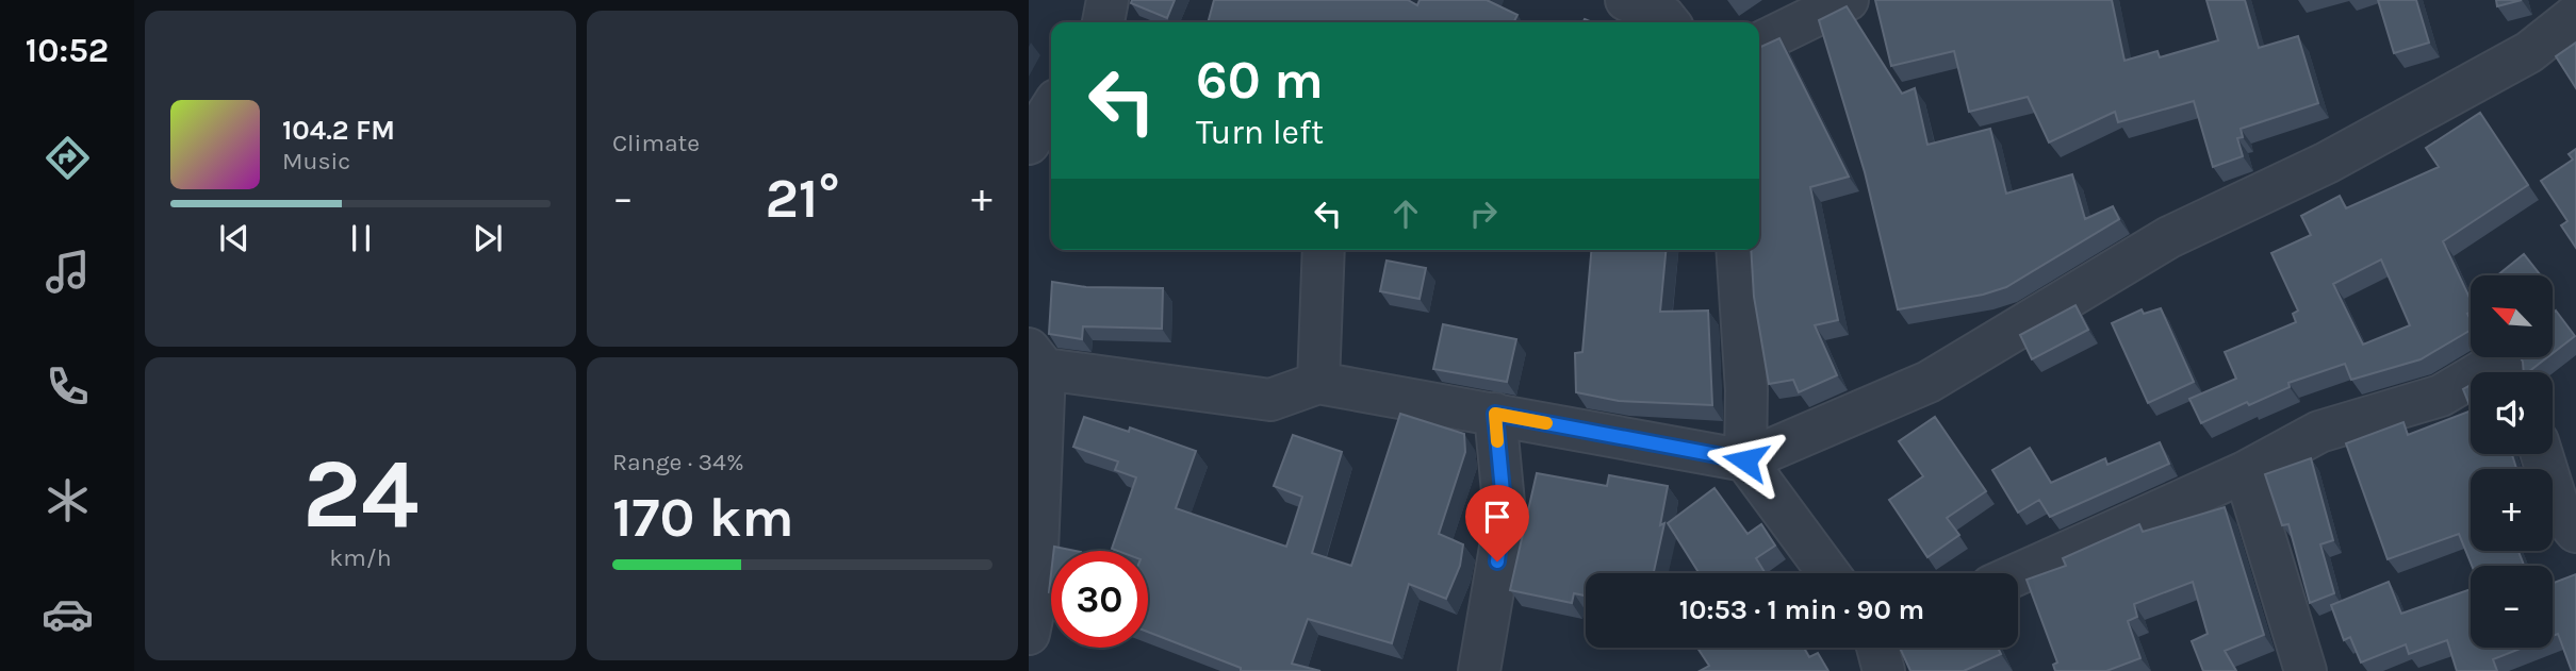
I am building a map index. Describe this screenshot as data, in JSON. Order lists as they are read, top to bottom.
{
  "north": "top left",
  "page": {
    "tabs": "10:52",
    "tile": [
      "Climate",
      ["24", "km/h"],
      ["Range · 34%", "170 km"]
    ],
    "turn": ["60 m", "Turn left"],
    "song": ["104.2 FM", "Music"],
    "heat": ["−", "21°", "+"],
    "map_buttons": ["+", "−"],
    "limit": "30",
    "trip": "10:53 · 1 min · 90 m"
  }
}
